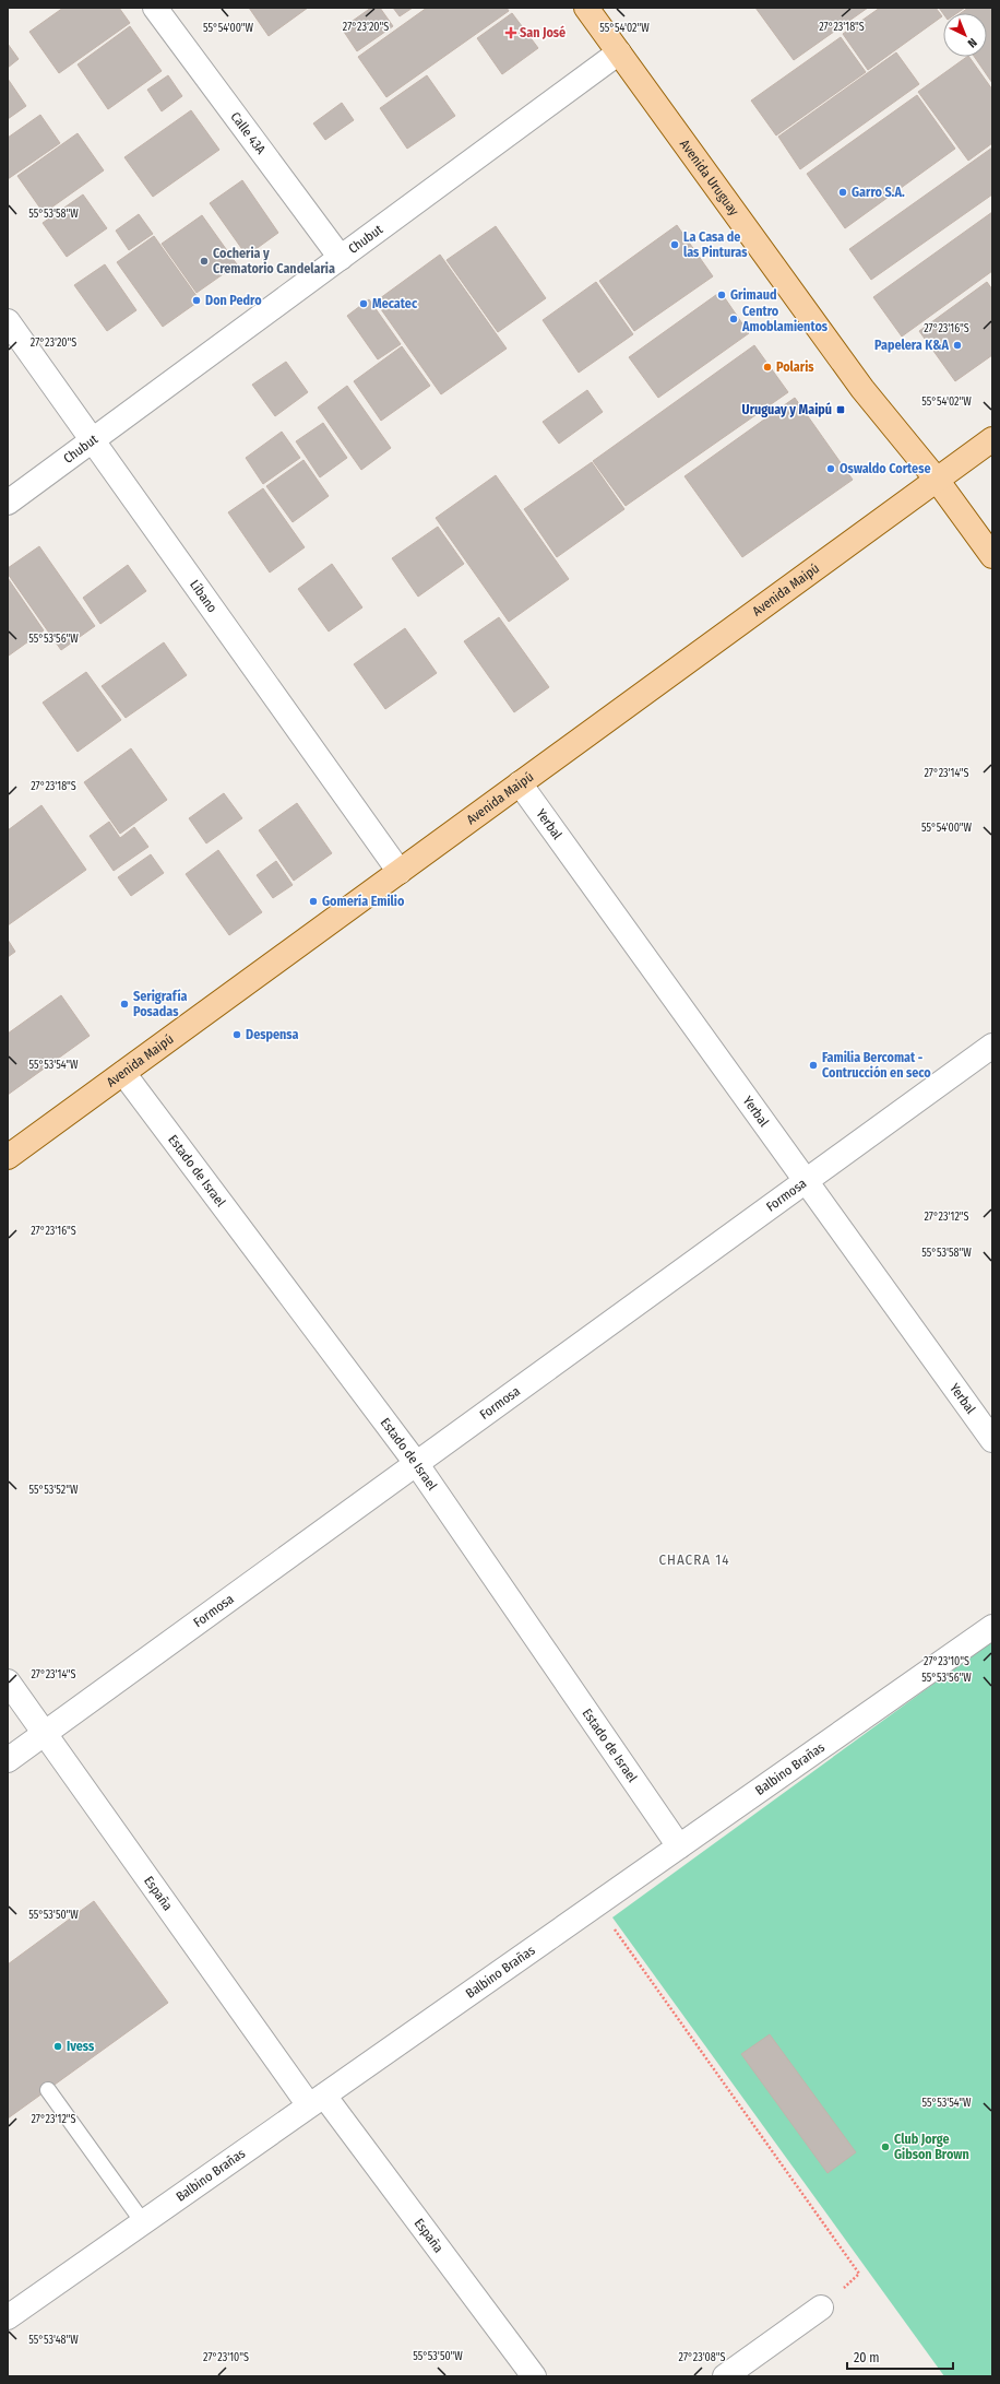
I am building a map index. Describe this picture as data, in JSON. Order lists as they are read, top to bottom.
{
  "streets": {
    "main road": ["Avenida Uruguay", "Avenida Maipú"],
    "street": [
      "Calle 43A",
      "Chubut",
      "Líbano",
      "Yerbal",
      "Estado de Israel",
      "Formosa",
      "Balbino Brañas",
      "España"
    ]
  },
  "crossings": [
    ["Calle 43A", "Chubut"],
    ["Avenida Uruguay", "Chubut"],
    ["Avenida Uruguay", "Avenida Maipú"],
    ["Chubut", "Líbano"],
    ["Avenida Maipú", "Líbano"],
    ["Avenida Maipú", "Yerbal"],
    ["Avenida Maipú", "Estado de Israel"],
    ["Yerbal", "Formosa"],
    ["Estado de Israel", "Formosa"],
    ["Estado de Israel", "Balbino Brañas"],
    ["Formosa", "España"],
    ["Balbino Brañas", "España"]
  ],
  "districts": ["CHACRA 14"],
  "places": {
    "health": ["San José"],
    "other": [
      "Garro S.A.",
      "La Casa de las Pinturas",
      "Cocheria y Crematorio Candelaria",
      "Grimaud",
      "Don Pedro",
      "Mecatec",
      "Centro Amoblamientos",
      "Papelera K&A",
      "Polaris",
      "Oswaldo Cortese",
      "Gomería Emilio",
      "Serigrafía Posadas",
      "Despensa",
      "Familia Bercomat - Contrucción en seco",
      "Ivess",
      "Club Jorge Gibson Brown"
    ],
    "transit": ["Uruguay y Maipú"]
  },
  "scale_bar": "20 m",
  "north": "bottom right",
  "coordinates": [
    "27°23'20\"S",
    "27°23'18\"S",
    "55°54'00\"W",
    "55°54'02\"W",
    "55°53'58\"W",
    "27°23'16\"S",
    "55°53'56\"W",
    "27°23'14\"S",
    "55°53'54\"W",
    "27°23'12\"S",
    "55°53'52\"W",
    "27°23'10\"S",
    "55°53'50\"W",
    "55°53'48\"W",
    "27°23'08\"S"
  ]
}
